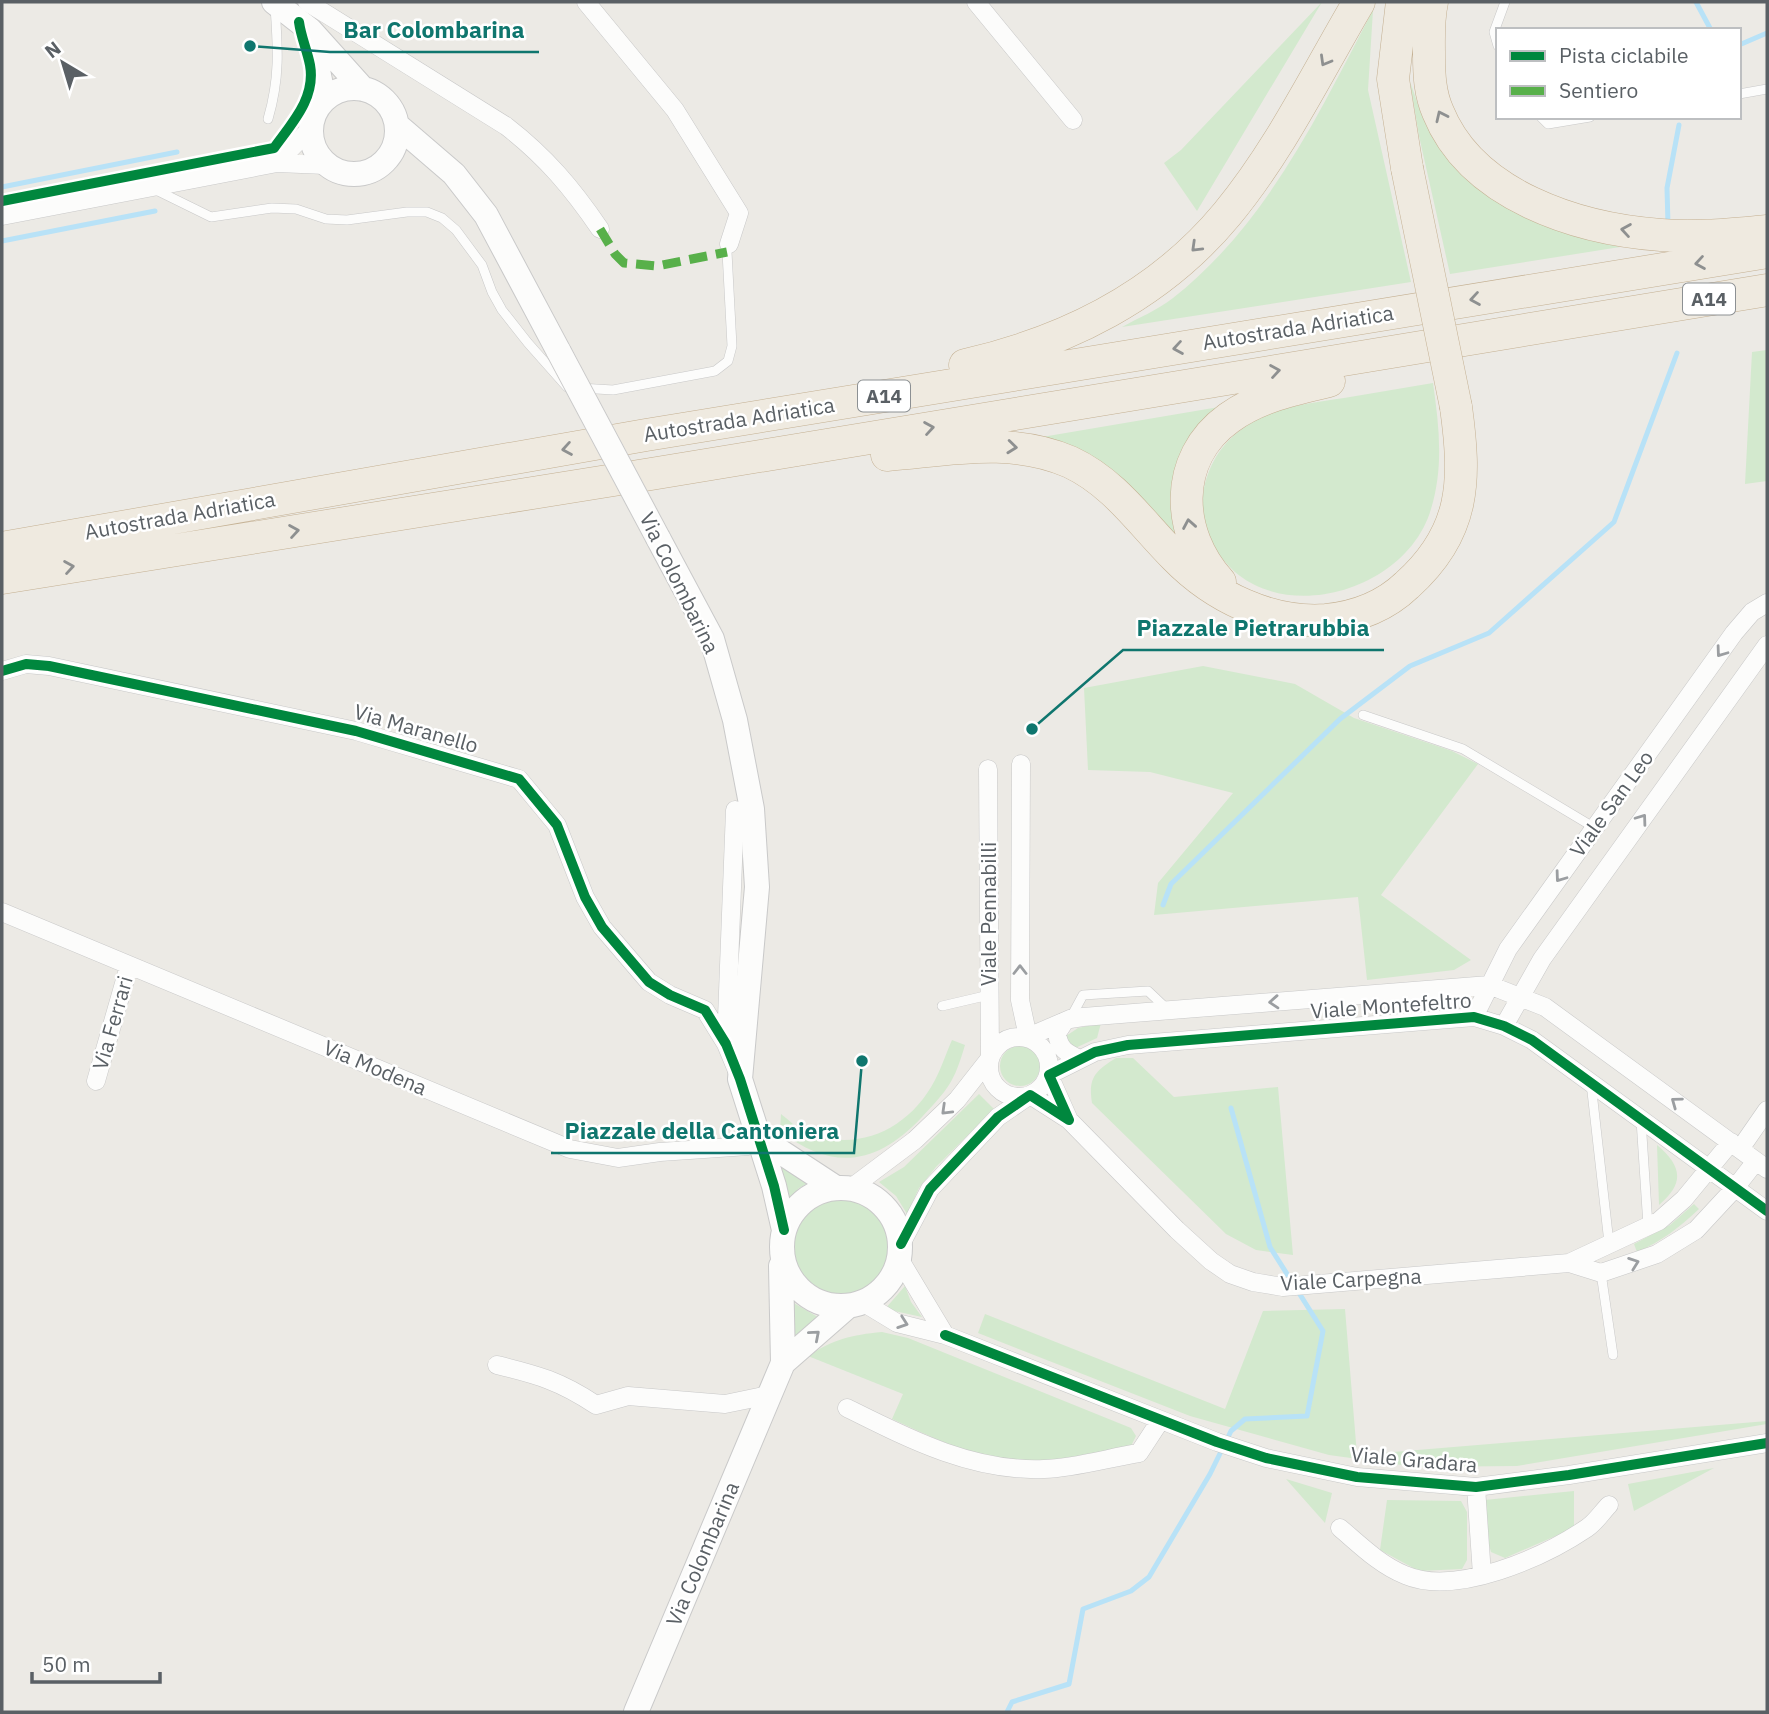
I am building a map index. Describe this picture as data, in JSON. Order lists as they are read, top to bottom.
{
  "streets": {
    "highway": ["A14", "Autostrada Adriatica"],
    "street": [
      "Via Colombarina",
      "Via Maranello",
      "Viale San Leo",
      "Viale Pennabilli",
      "Viale Montefeltro",
      "Via Ferrari",
      "Via Modena",
      "Viale Carpegna",
      "Viale Gradara"
    ]
  },
  "crossings": [
    ["Via Colombarina", "Via Maranello"],
    ["Via Colombarina", "Via Modena"],
    ["Viale San Leo", "Viale Montefeltro"],
    ["Viale Pennabilli", "Viale Montefeltro"],
    ["Viale Pennabilli", "Viale Carpegna"],
    ["Viale Montefeltro", "Viale Carpegna"],
    ["Via Ferrari", "Via Modena"]
  ],
  "places": ["Bar Colombarina", "Piazzale Pietrarubbia", "Piazzale della Cantoniera"],
  "legend": ["Pista ciclabile", "Sentiero"],
  "scale_bar": "50 m",
  "north": "top left"
}
